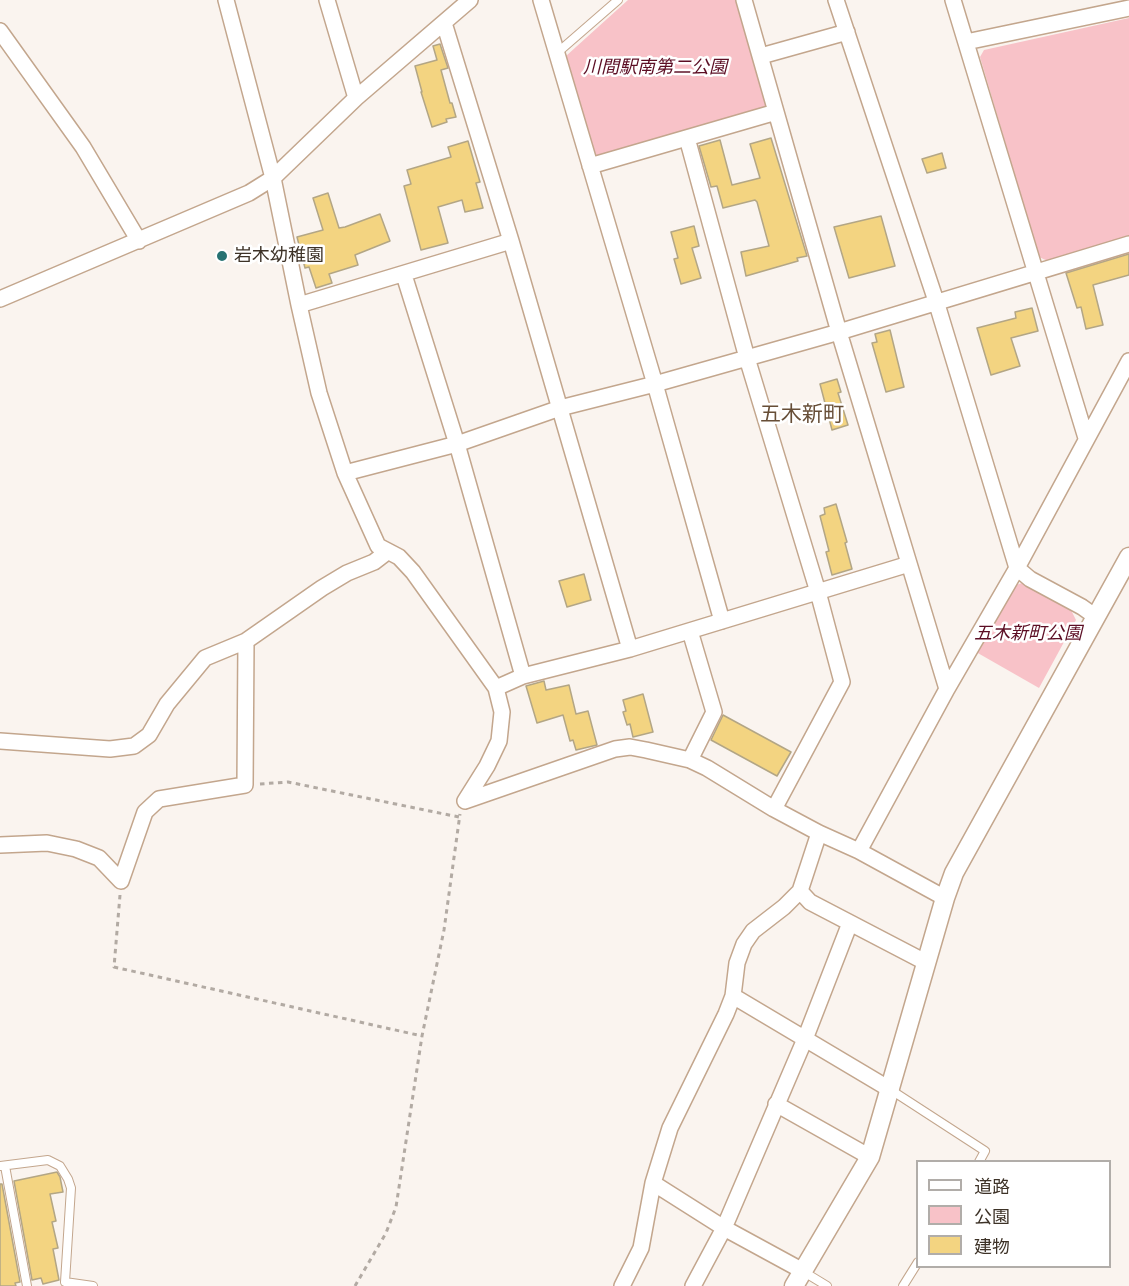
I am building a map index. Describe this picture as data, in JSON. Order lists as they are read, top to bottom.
{
  "districts": ["五木新町"],
  "parks": ["川間駅南第二公園", "五木新町公園"],
  "places": ["岩木幼稚園"],
  "legend": ["道路", "公園", "建物"]
}
